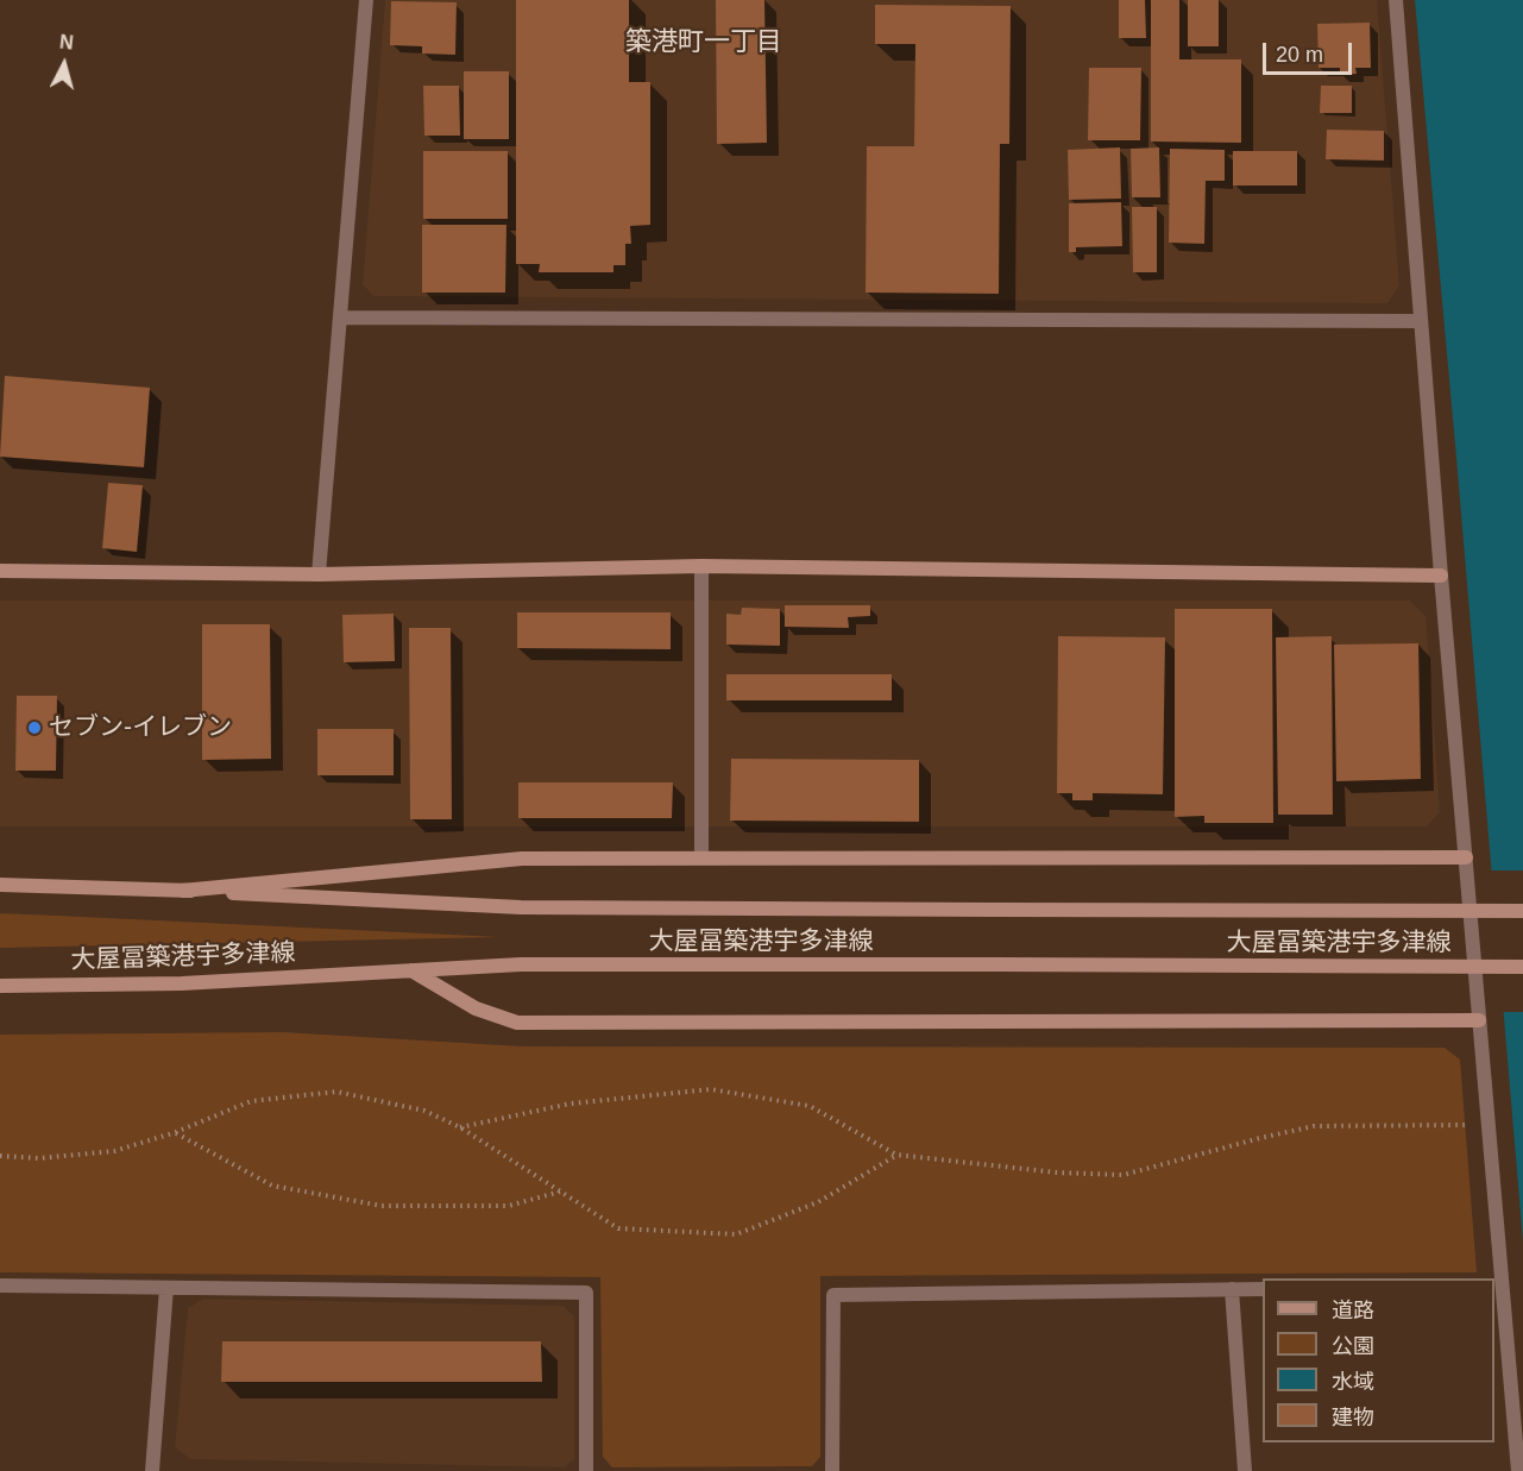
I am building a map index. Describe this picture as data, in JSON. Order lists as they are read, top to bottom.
{
  "streets": {
    "main road": ["大屋冨築港宇多津線"]
  },
  "districts": ["築港町一丁目"],
  "places": ["セブン-イレブン"],
  "legend": [
    "道路",
    "公園",
    "水域",
    "建物"
  ],
  "scale_bar": "20 m",
  "north": "top"
}
